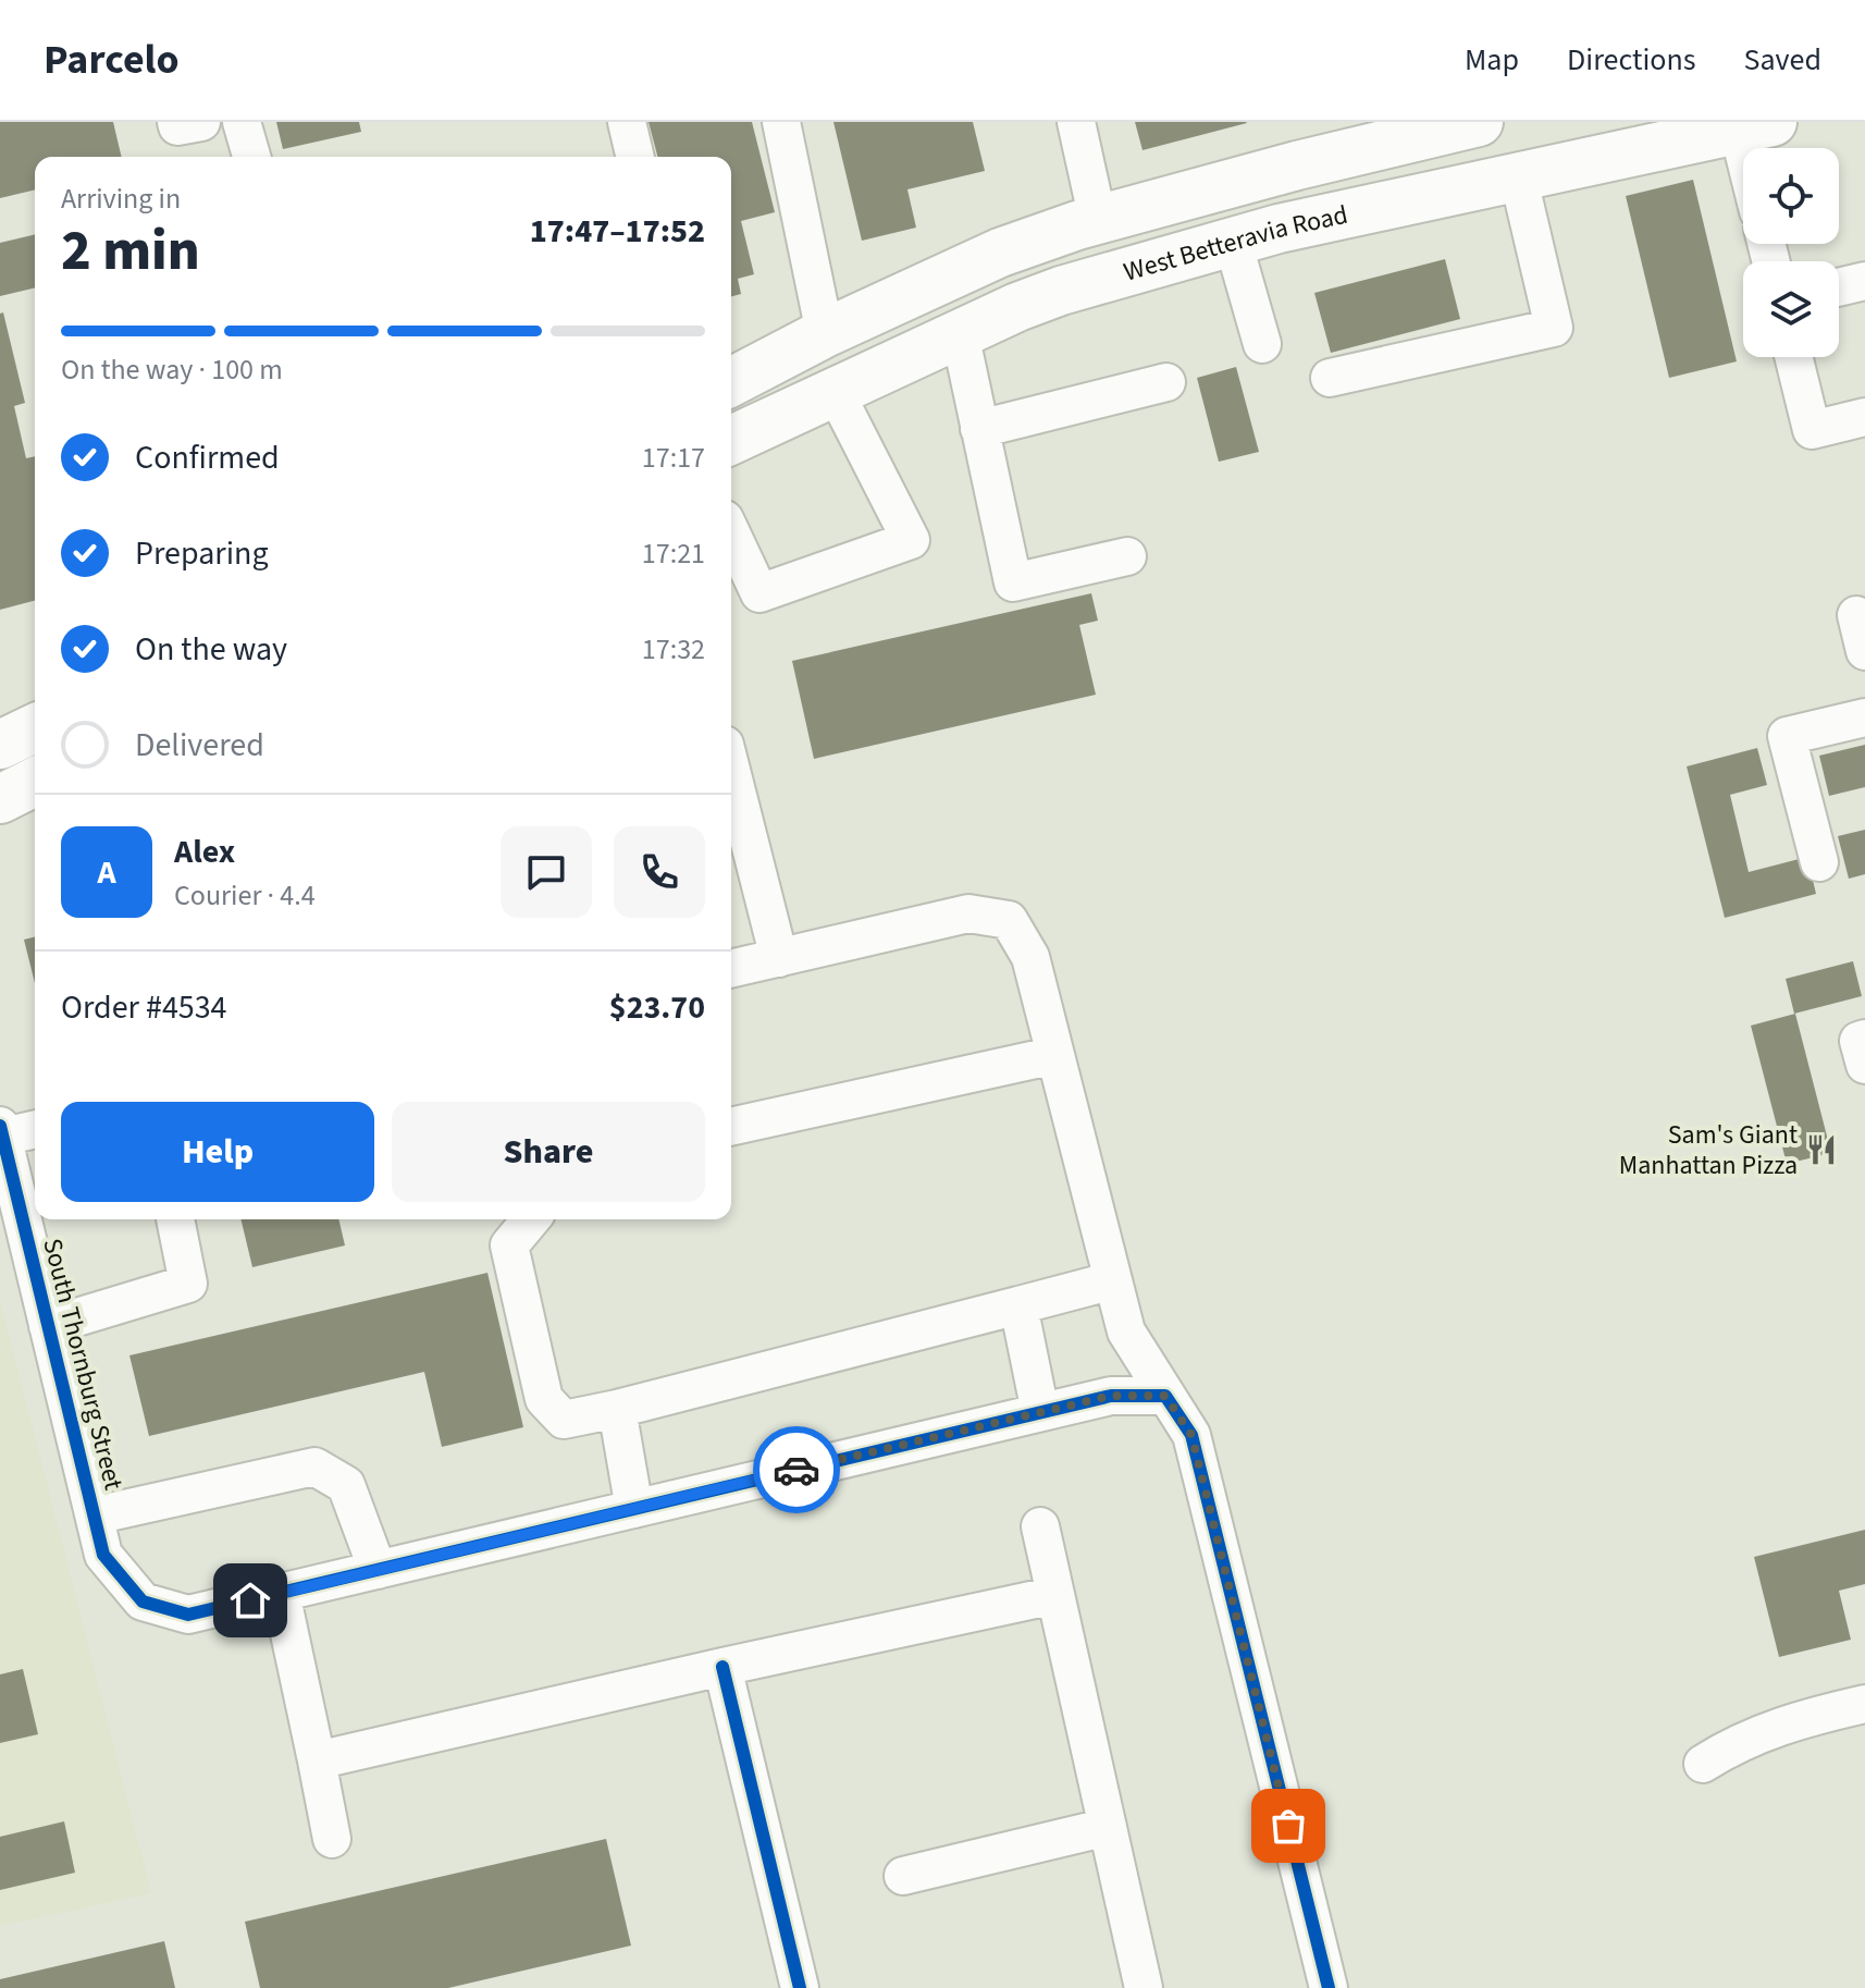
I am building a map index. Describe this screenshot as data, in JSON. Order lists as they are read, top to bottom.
{
  "streets": {
    "main road": ["West Betteravia Road"],
    "street": ["South Thornburg Street"]
  },
  "places": {
    "restaurant": ["Sam's Giant Manhattan Pizza"]
  },
  "page": {
    "header": "Parcelo",
    "nav": ["Map", "Directions", "Saved"],
    "heading": ["2 min", "Arriving in", "17:47–17:52"],
    "panel": [
      "Alex",
      "Courier · 4.4",
      "Order #4534",
      "$23.70"
    ],
    "bar": "On the way · 100 m",
    "list": [
      ["Confirmed", "17:17"],
      ["Preparing", "17:21"],
      ["On the way", "17:32"],
      "Delivered"
    ],
    "round": "A",
    "buttons": ["Help", "Share"]
  }
}
